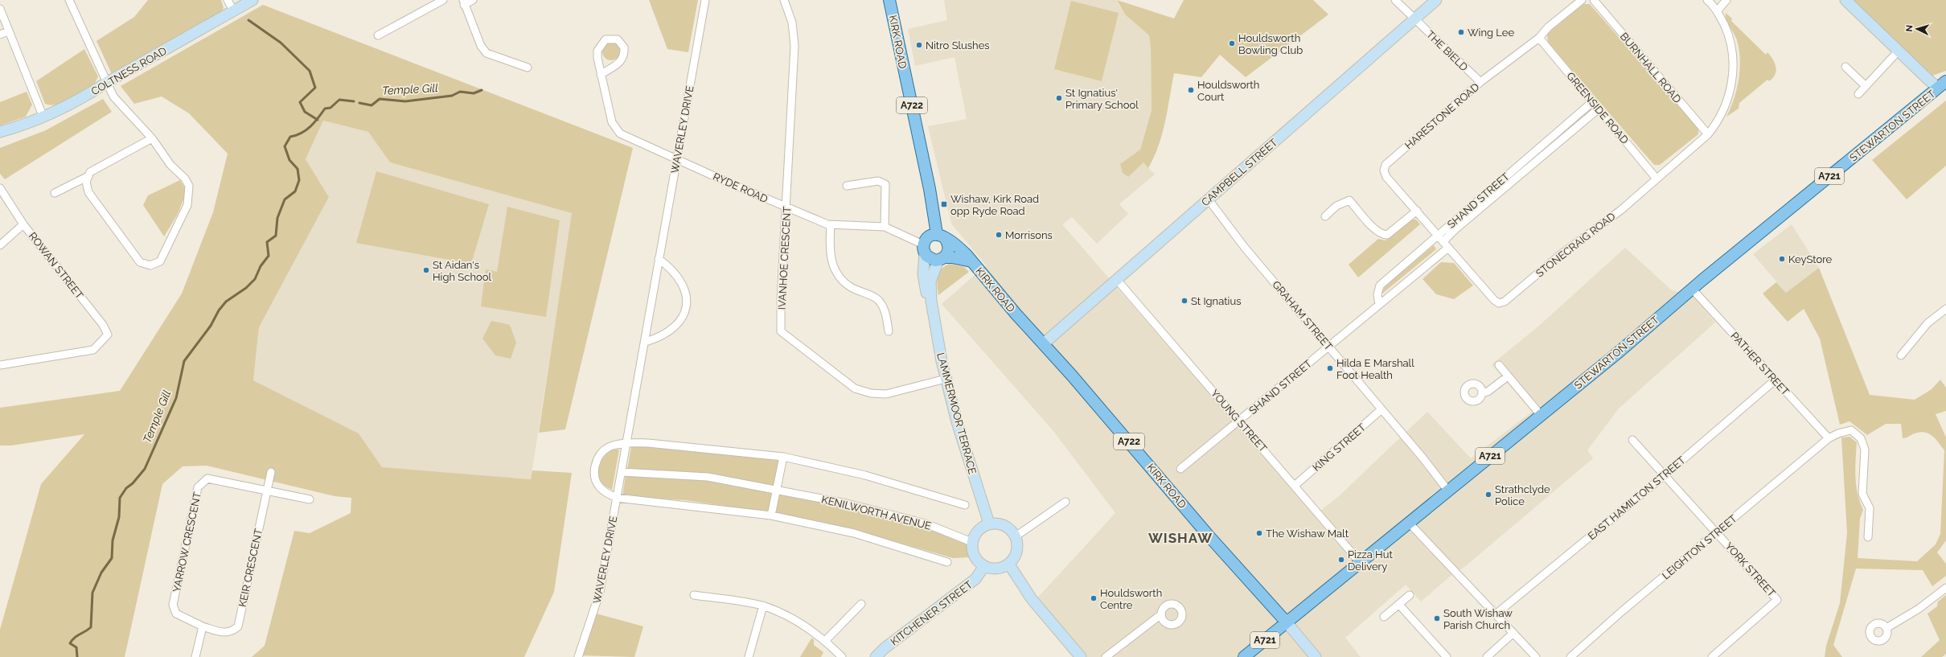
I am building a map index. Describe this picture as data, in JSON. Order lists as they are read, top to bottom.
{
  "streets": {
    "main road": [
      "KIRK ROAD",
      "A722",
      "STEWARTON STREET",
      "A721"
    ],
    "street": [
      "THE BIELD",
      "BURNHALL ROAD",
      "COLTNESS ROAD",
      "GREENSIDE ROAD",
      "HARESTONE ROAD",
      "WAVERLEY DRIVE",
      "CAMPBELL STREET",
      "RYDE ROAD",
      "SHAND STREET",
      "STONECRAIG ROAD",
      "IVANHOE CRESCENT",
      "ROWAN STREET",
      "GRAHAM STREET",
      "PATHER STREET",
      "LAMMERMOOR TERRACE",
      "YOUNG STREET",
      "KING STREET",
      "EAST HAMILTON STREET",
      "KENILWORTH AVENUE",
      "YARROW CRESCENT",
      "LEIGHTON STREET",
      "KEIR CRESCENT",
      "YORK STREET",
      "KITCHENER STREET"
    ]
  },
  "crossings": [
    ["KIRK ROAD", "STEWARTON STREET"],
    ["KIRK ROAD", "CAMPBELL STREET"],
    ["KIRK ROAD", "A721"],
    ["KIRK ROAD", "RYDE ROAD"],
    ["KIRK ROAD", "LAMMERMOOR TERRACE"],
    ["THE BIELD", "HARESTONE ROAD"],
    ["THE BIELD", "CAMPBELL STREET"],
    ["BURNHALL ROAD", "STONECRAIG ROAD"],
    ["GREENSIDE ROAD", "HARESTONE ROAD"],
    ["GREENSIDE ROAD", "SHAND STREET"],
    ["GREENSIDE ROAD", "STONECRAIG ROAD"],
    ["HARESTONE ROAD", "SHAND STREET"],
    ["HARESTONE ROAD", "STONECRAIG ROAD"],
    ["STEWARTON STREET", "A721"],
    ["STEWARTON STREET", "GRAHAM STREET"],
    ["STEWARTON STREET", "PATHER STREET"],
    ["STEWARTON STREET", "YOUNG STREET"],
    ["WAVERLEY DRIVE", "RYDE ROAD"],
    ["WAVERLEY DRIVE", "KENILWORTH AVENUE"],
    ["CAMPBELL STREET", "GRAHAM STREET"],
    ["CAMPBELL STREET", "YOUNG STREET"],
    ["RYDE ROAD", "IVANHOE CRESCENT"],
    ["RYDE ROAD", "LAMMERMOOR TERRACE"],
    ["SHAND STREET", "STONECRAIG ROAD"],
    ["SHAND STREET", "GRAHAM STREET"],
    ["SHAND STREET", "YOUNG STREET"],
    ["IVANHOE CRESCENT", "LAMMERMOOR TERRACE"],
    ["GRAHAM STREET", "KING STREET"],
    ["PATHER STREET", "EAST HAMILTON STREET"],
    ["PATHER STREET", "LEIGHTON STREET"],
    ["LAMMERMOOR TERRACE", "KENILWORTH AVENUE"],
    ["LAMMERMOOR TERRACE", "KITCHENER STREET"],
    ["YOUNG STREET", "KING STREET"],
    ["EAST HAMILTON STREET", "YORK STREET"],
    ["KENILWORTH AVENUE", "KITCHENER STREET"],
    ["YARROW CRESCENT", "KEIR CRESCENT"],
    ["LEIGHTON STREET", "YORK STREET"]
  ],
  "districts": ["WISHAW"],
  "water": ["Temple Gill"],
  "places": {
    "other": [
      "Wing Lee",
      "Houldsworth Bowling Club",
      "Nitro Slushes",
      "Houldsworth Court",
      "St Ignatius' Primary School",
      "Morrisons",
      "KeyStore",
      "St Aidan's High School",
      "St Ignatius",
      "Hilda E Marshall Foot Health",
      "Strathclyde Police",
      "The Wishaw Malt",
      "Pizza Hut Delivery",
      "Houldsworth Centre",
      "South Wishaw Parish Church"
    ],
    "transit": ["Wishaw, Kirk Road opp Ryde Road"]
  },
  "north": "left"
}
